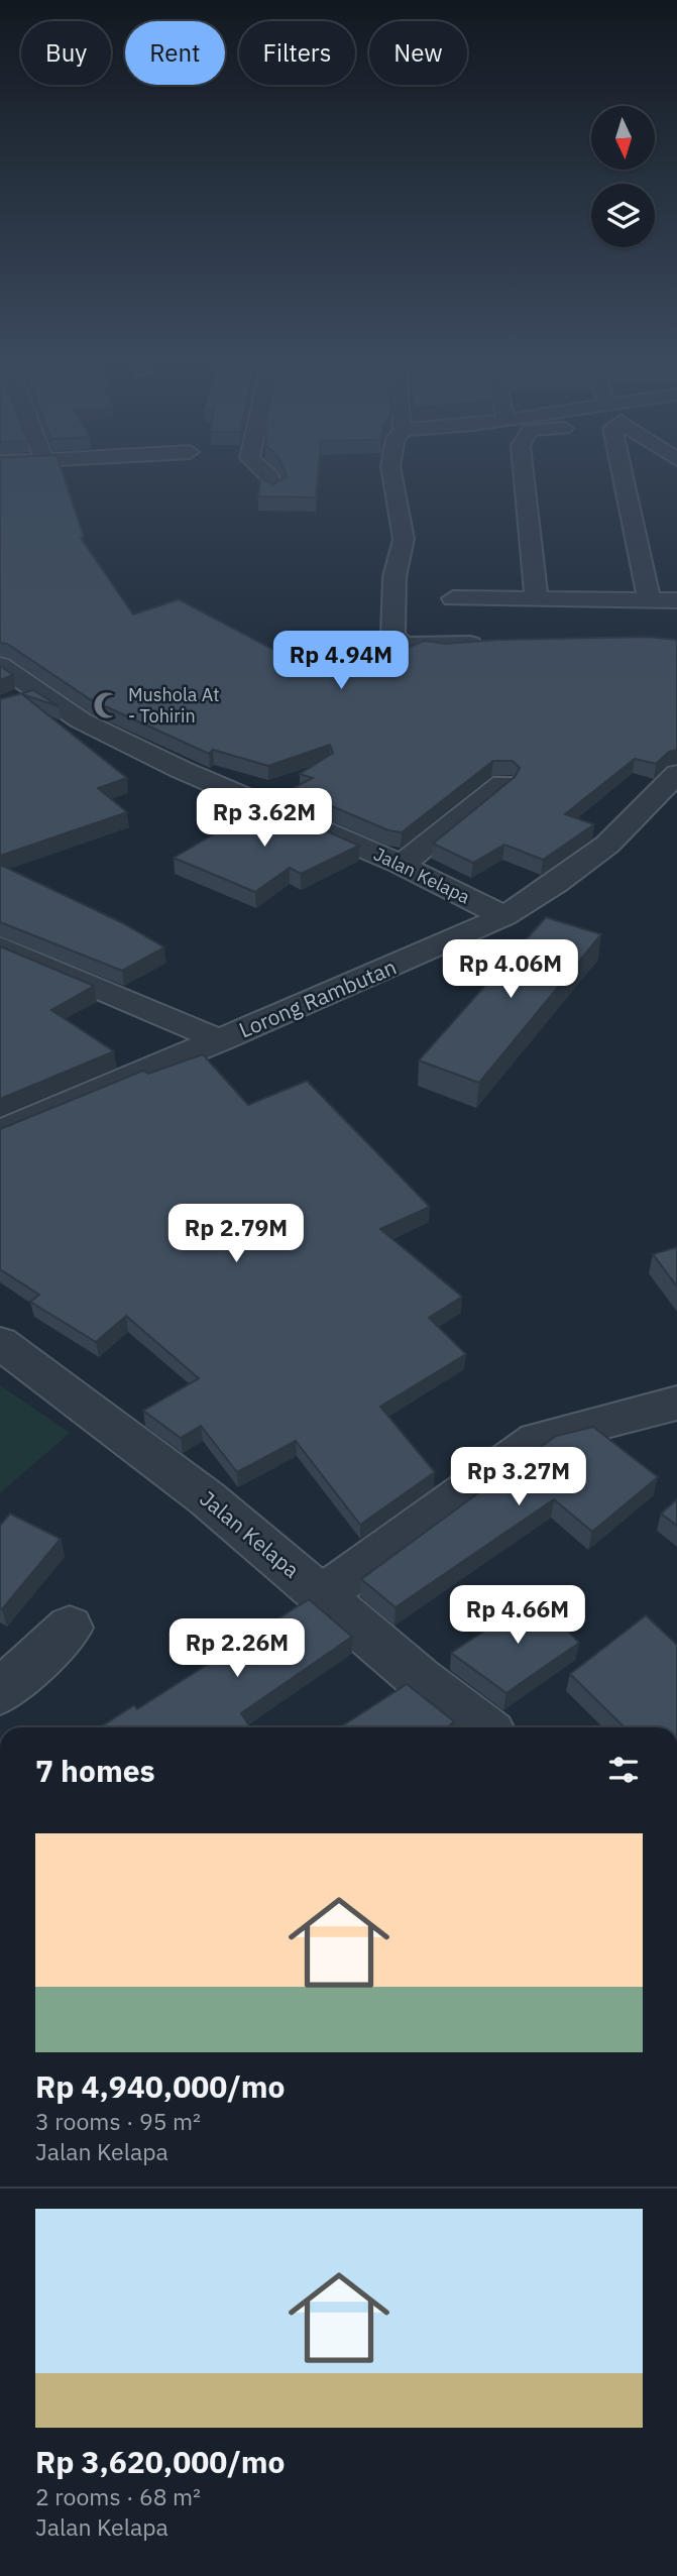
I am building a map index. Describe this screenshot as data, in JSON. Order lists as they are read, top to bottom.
{
  "streets": {
    "street": ["Jalan Kelapa", "Lorong Rambutan"]
  },
  "crossings": [
    ["Jalan Kelapa", "Lorong Rambutan"]
  ],
  "places": {
    "mosque": ["Mushola At - Tohirin"]
  },
  "north": "bottom",
  "page": {
    "chip": [
      "Buy",
      "Rent",
      "Filters",
      "New"
    ],
    "price": [
      "Rp 4.94M",
      "Rp 3.62M",
      "Rp 4.06M",
      "Rp 2.79M",
      "Rp 3.27M",
      "Rp 4.66M",
      "Rp 2.26M"
    ],
    "heading": "7 homes",
    "list": [
      {
        "name": "Rp 4,940,000/mo",
        "note": "3 rooms · 95 m² · Jalan Kelapa"
      },
      {
        "name": "Rp 3,620,000/mo",
        "note": "2 rooms · 68 m² · Jalan Kelapa"
      }
    ]
  }
}
